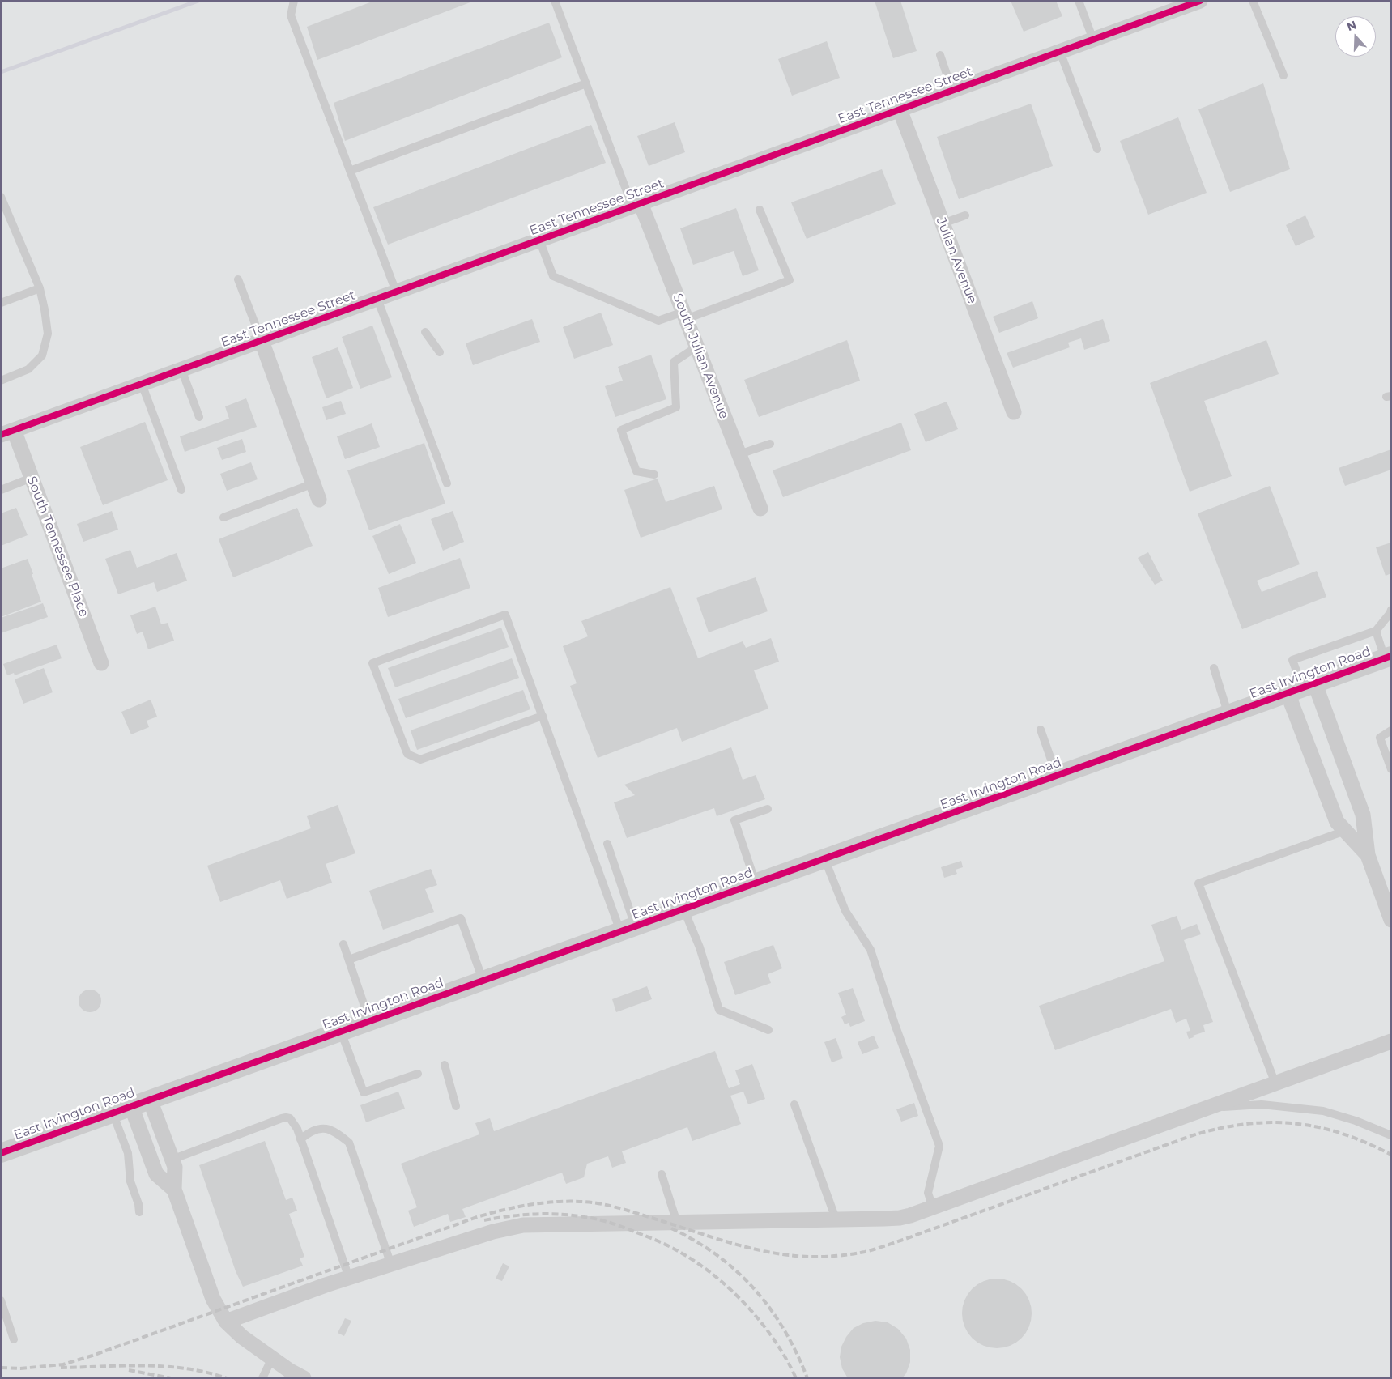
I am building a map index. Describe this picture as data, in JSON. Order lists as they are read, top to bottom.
{
  "streets": {
    "street": [
      "East Tennessee Street",
      "Julian Avenue",
      "South Julian Avenue",
      "South Tennessee Place",
      "East Irvington Road"
    ]
  },
  "crossings": [
    ["East Tennessee Street", "Julian Avenue"],
    ["East Tennessee Street", "South Julian Avenue"],
    ["East Tennessee Street", "South Tennessee Place"]
  ],
  "north": "top"
}
